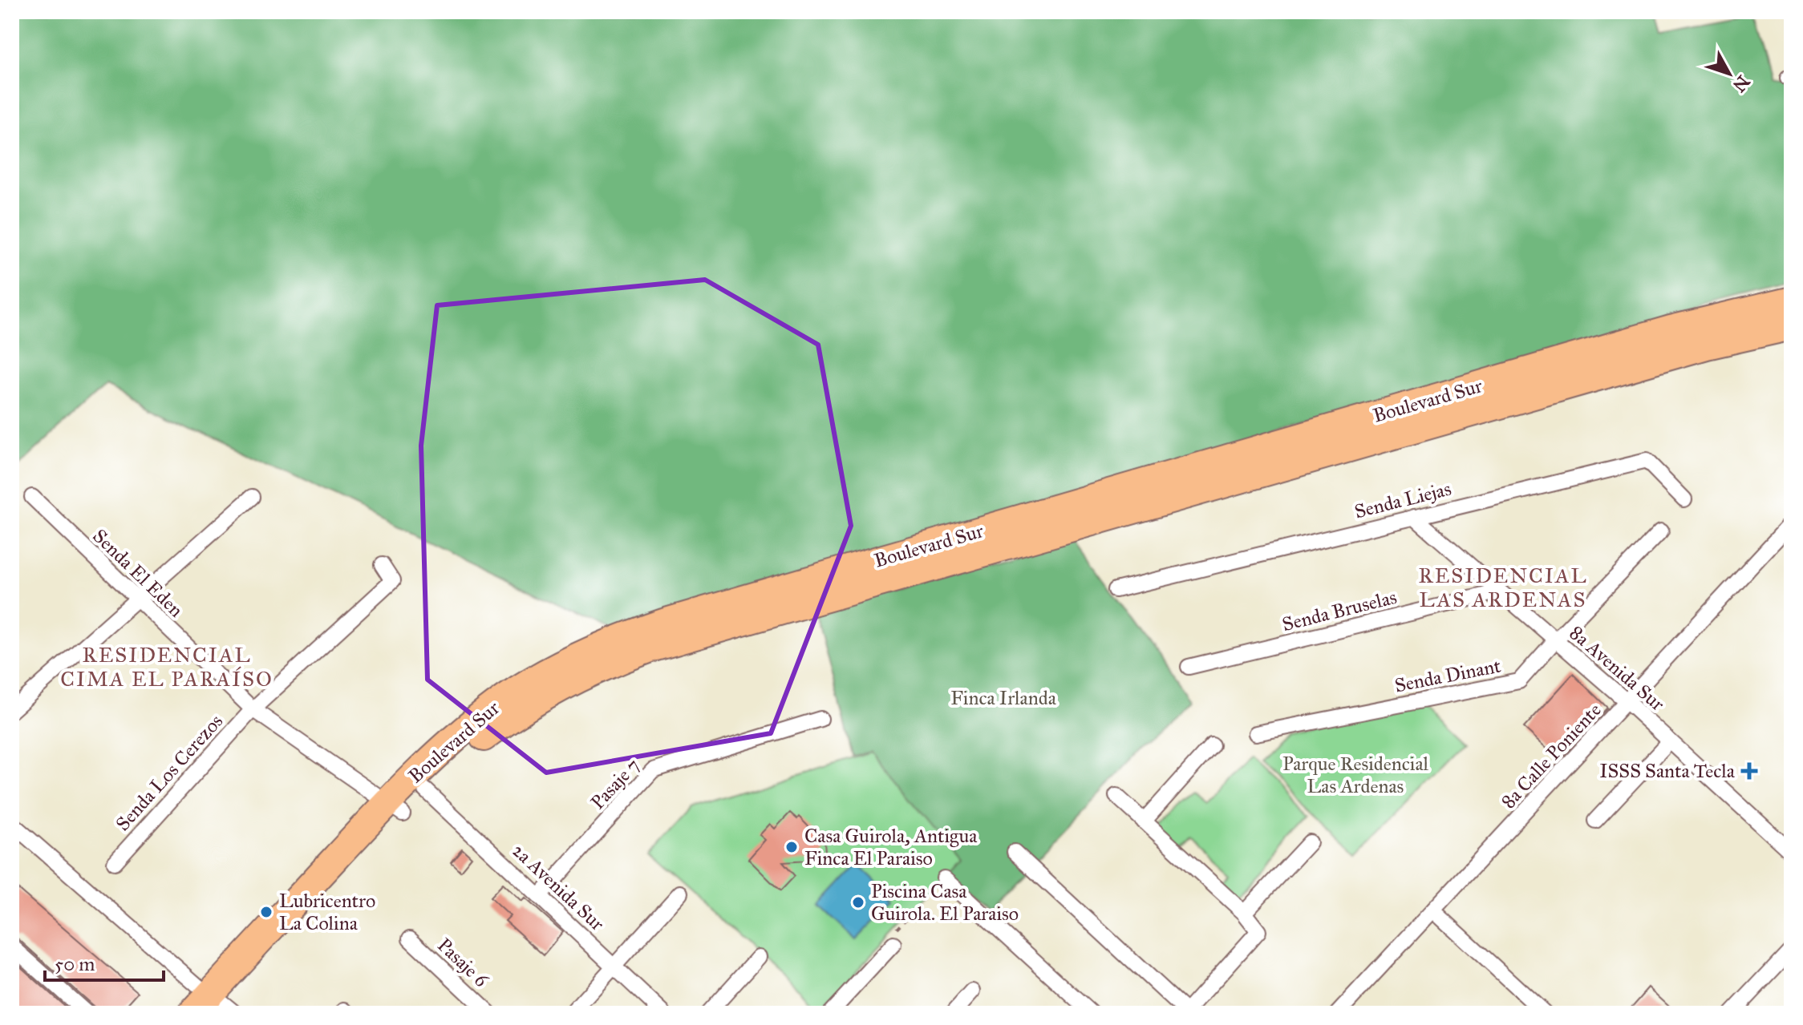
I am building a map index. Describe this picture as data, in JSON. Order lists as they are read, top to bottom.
{
  "streets": {
    "highway": ["Boulevard Sur"],
    "street": [
      "Senda Liejas",
      "Senda El Eden",
      "Senda Bruselas",
      "8a Avenida Sur",
      "Senda Dinant",
      "8a Calle Poniente",
      "Senda Los Cerezos",
      "Pasaje 7",
      "2a Avenida Sur",
      "Pasaje 6"
    ]
  },
  "crossings": [
    ["Boulevard Sur", "Senda El Eden"],
    ["Boulevard Sur", "2a Avenida Sur"],
    ["Senda Liejas", "8a Avenida Sur"],
    ["Senda El Eden", "Senda Los Cerezos"],
    ["Senda Bruselas", "8a Avenida Sur"],
    ["8a Avenida Sur", "Senda Dinant"],
    ["8a Avenida Sur", "8a Calle Poniente"],
    ["Pasaje 7", "2a Avenida Sur"]
  ],
  "districts": ["RESIDENCIAL LAS ARDENAS", "RESIDENCIAL CIMA EL PARAÍSO"],
  "parks": ["Finca Irlanda", "Parque Residencial Las Ardenas"],
  "places": {
    "health": ["ISSS Santa Tecla"],
    "other": ["Casa Guirola, Antigua Finca El Paraiso", "Piscina Casa Guirola. El Paraiso", "Lubricentro La Colina"]
  },
  "scale_bar": "50 m",
  "north": "bottom right"
}
